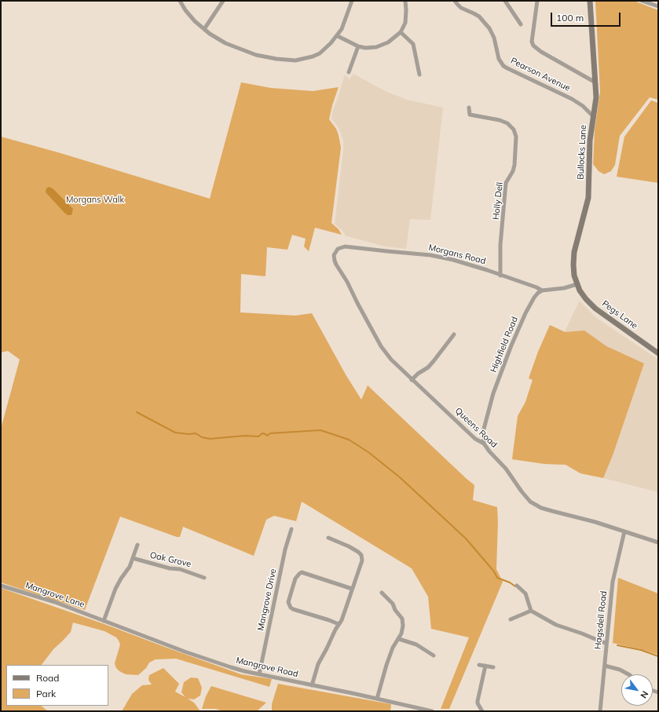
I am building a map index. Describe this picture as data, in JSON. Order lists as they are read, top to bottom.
{
  "streets": {
    "main road": ["Bullocks Lane", "Pegs Lane"],
    "street": [
      "Pearson Avenue",
      "Holly Dell",
      "Morgans Road",
      "Highfield Road",
      "Queens Road",
      "Oak Grove",
      "Mangrove Lane",
      "Mangrove Drive",
      "Hagsdell Road",
      "Mangrove Road"
    ]
  },
  "crossings": [
    ["Pearson Avenue", "Bullocks Lane"],
    ["Bullocks Lane", "Pegs Lane"],
    ["Holly Dell", "Morgans Road"],
    ["Morgans Road", "Highfield Road"],
    ["Morgans Road", "Queens Road"],
    ["Highfield Road", "Queens Road"],
    ["Queens Road", "Hagsdell Road"],
    ["Mangrove Lane", "Mangrove Road"],
    ["Mangrove Drive", "Mangrove Road"]
  ],
  "parks": ["Morgans Walk"],
  "legend": ["Road", "Park"],
  "scale_bar": "100 m",
  "north": "bottom right"
}
